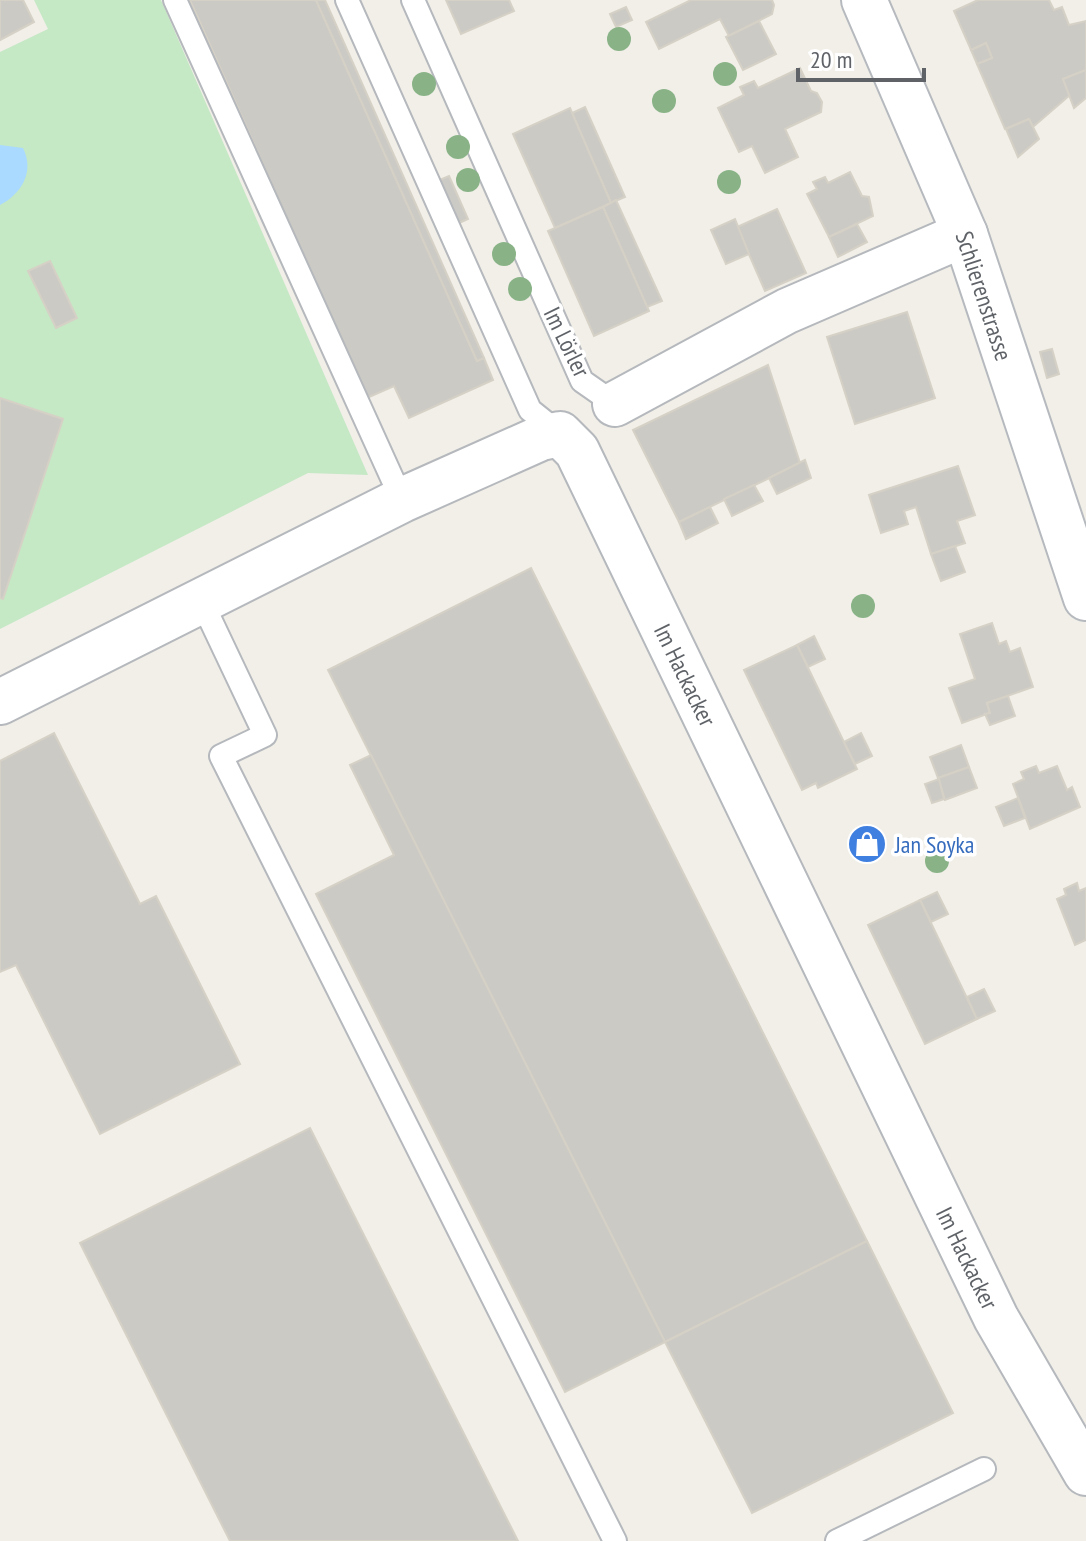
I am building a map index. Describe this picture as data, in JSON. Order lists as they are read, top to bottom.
{
  "streets": {
    "street": ["Schlierenstrasse", "Im Lörler", "Im Hackacker"]
  },
  "crossings": [
    ["Schlierenstrasse", "Im Lörler"]
  ],
  "places": {
    "shop": ["Jan Soyka"]
  },
  "scale_bar": "20 m"
}
